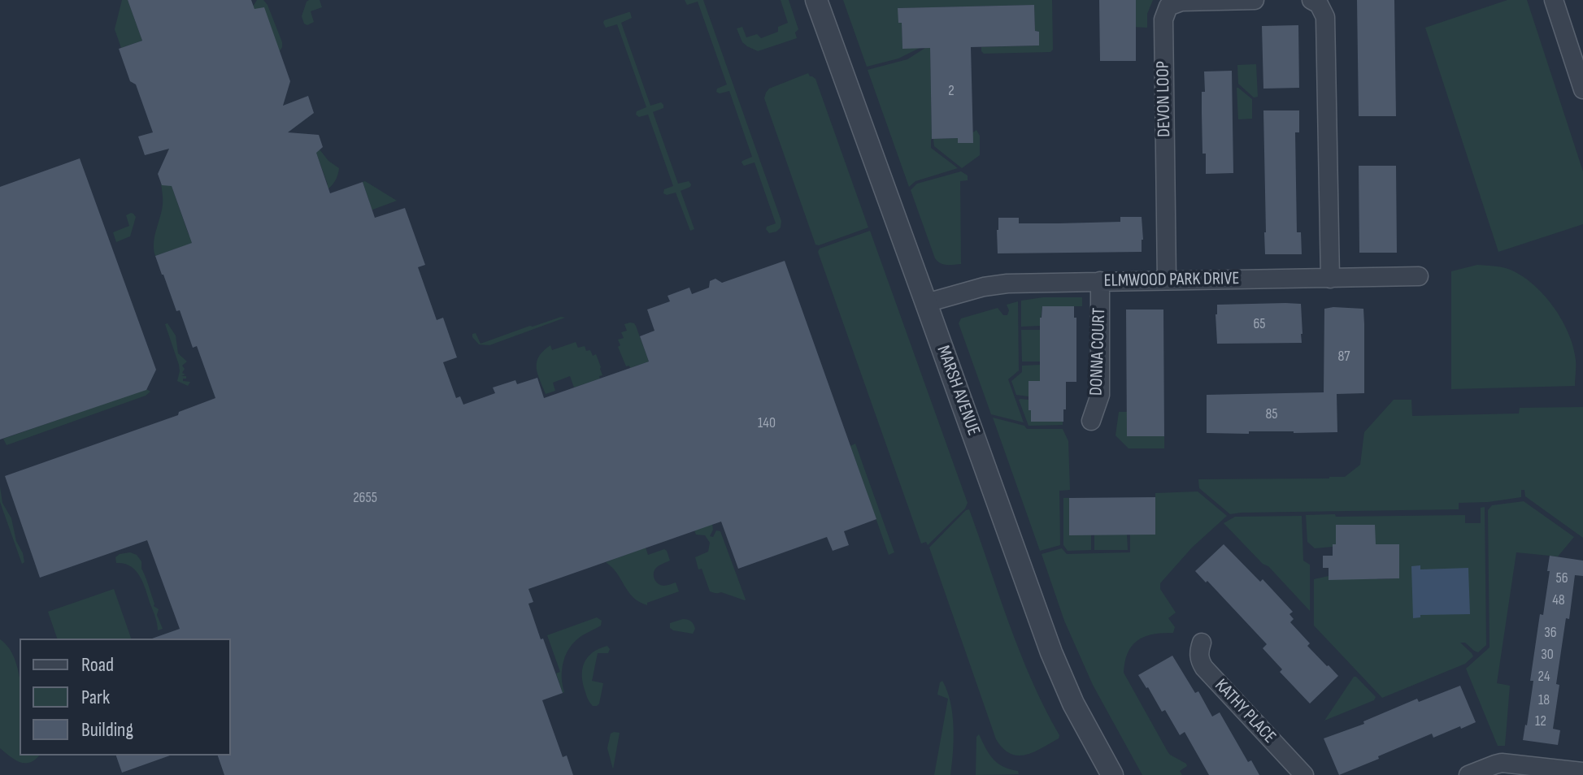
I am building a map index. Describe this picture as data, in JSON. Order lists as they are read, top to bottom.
{
  "streets": {
    "street": [
      "DEVON LOOP",
      "ELMWOOD PARK DRIVE",
      "DONNA COURT",
      "MARSH AVENUE",
      "KATHY PLACE"
    ]
  },
  "crossings": [
    ["DEVON LOOP", "ELMWOOD PARK DRIVE"],
    ["ELMWOOD PARK DRIVE", "DONNA COURT"],
    ["ELMWOOD PARK DRIVE", "MARSH AVENUE"]
  ],
  "house_numbers": [
    "2",
    "65",
    "87",
    "85",
    "140",
    "2655",
    "56",
    "48",
    "36",
    "30",
    "24",
    "18",
    "12"
  ],
  "legend": ["Road", "Park", "Building"]
}
